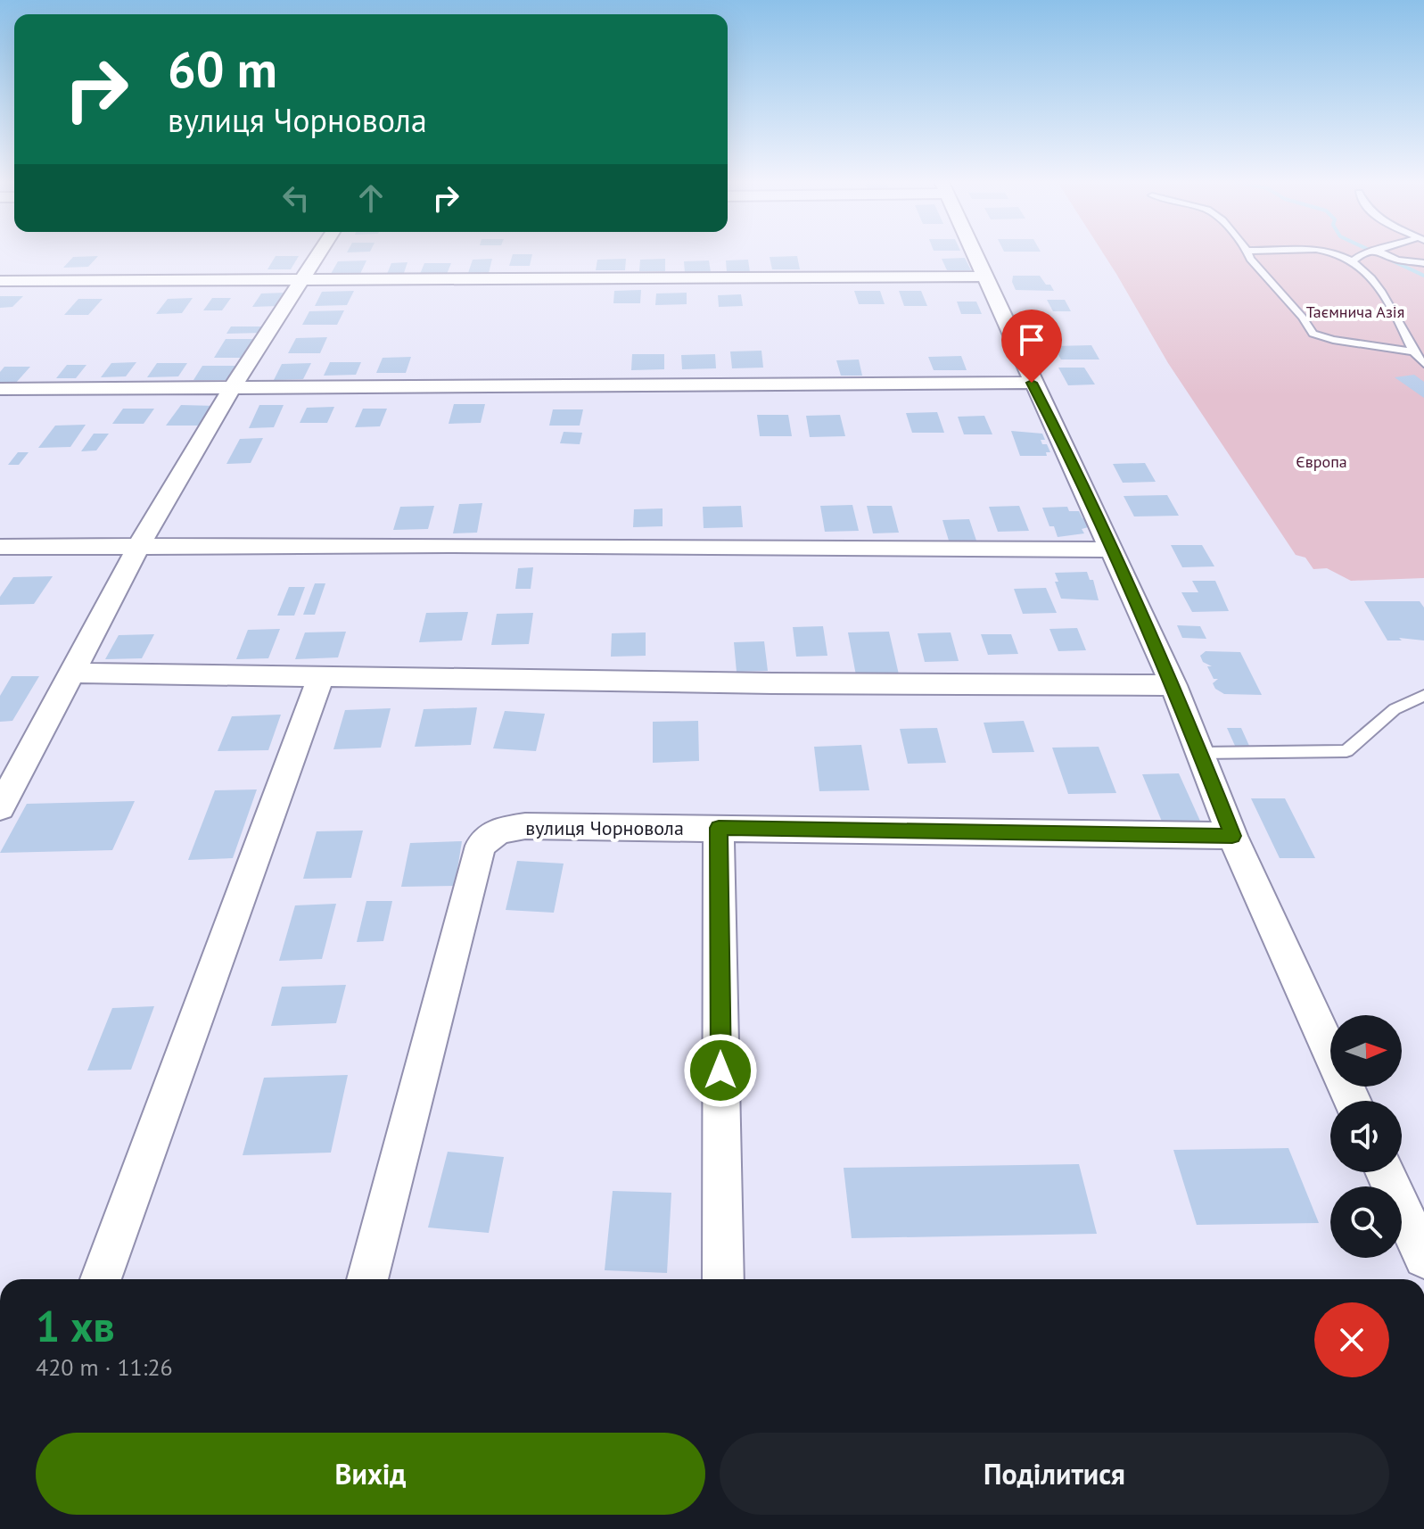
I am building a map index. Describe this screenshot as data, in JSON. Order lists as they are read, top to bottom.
{
  "streets": {
    "street": ["вулиця Чорновола"]
  },
  "parks": ["Таємнича Азія", "Європа"],
  "north": "right",
  "page": {
    "turn": ["60 m", "вулиця Чорновола"],
    "heading": ["1 хв", "420 m · 11:26"],
    "buttons": ["Вихід", "Поділитися"]
  }
}
